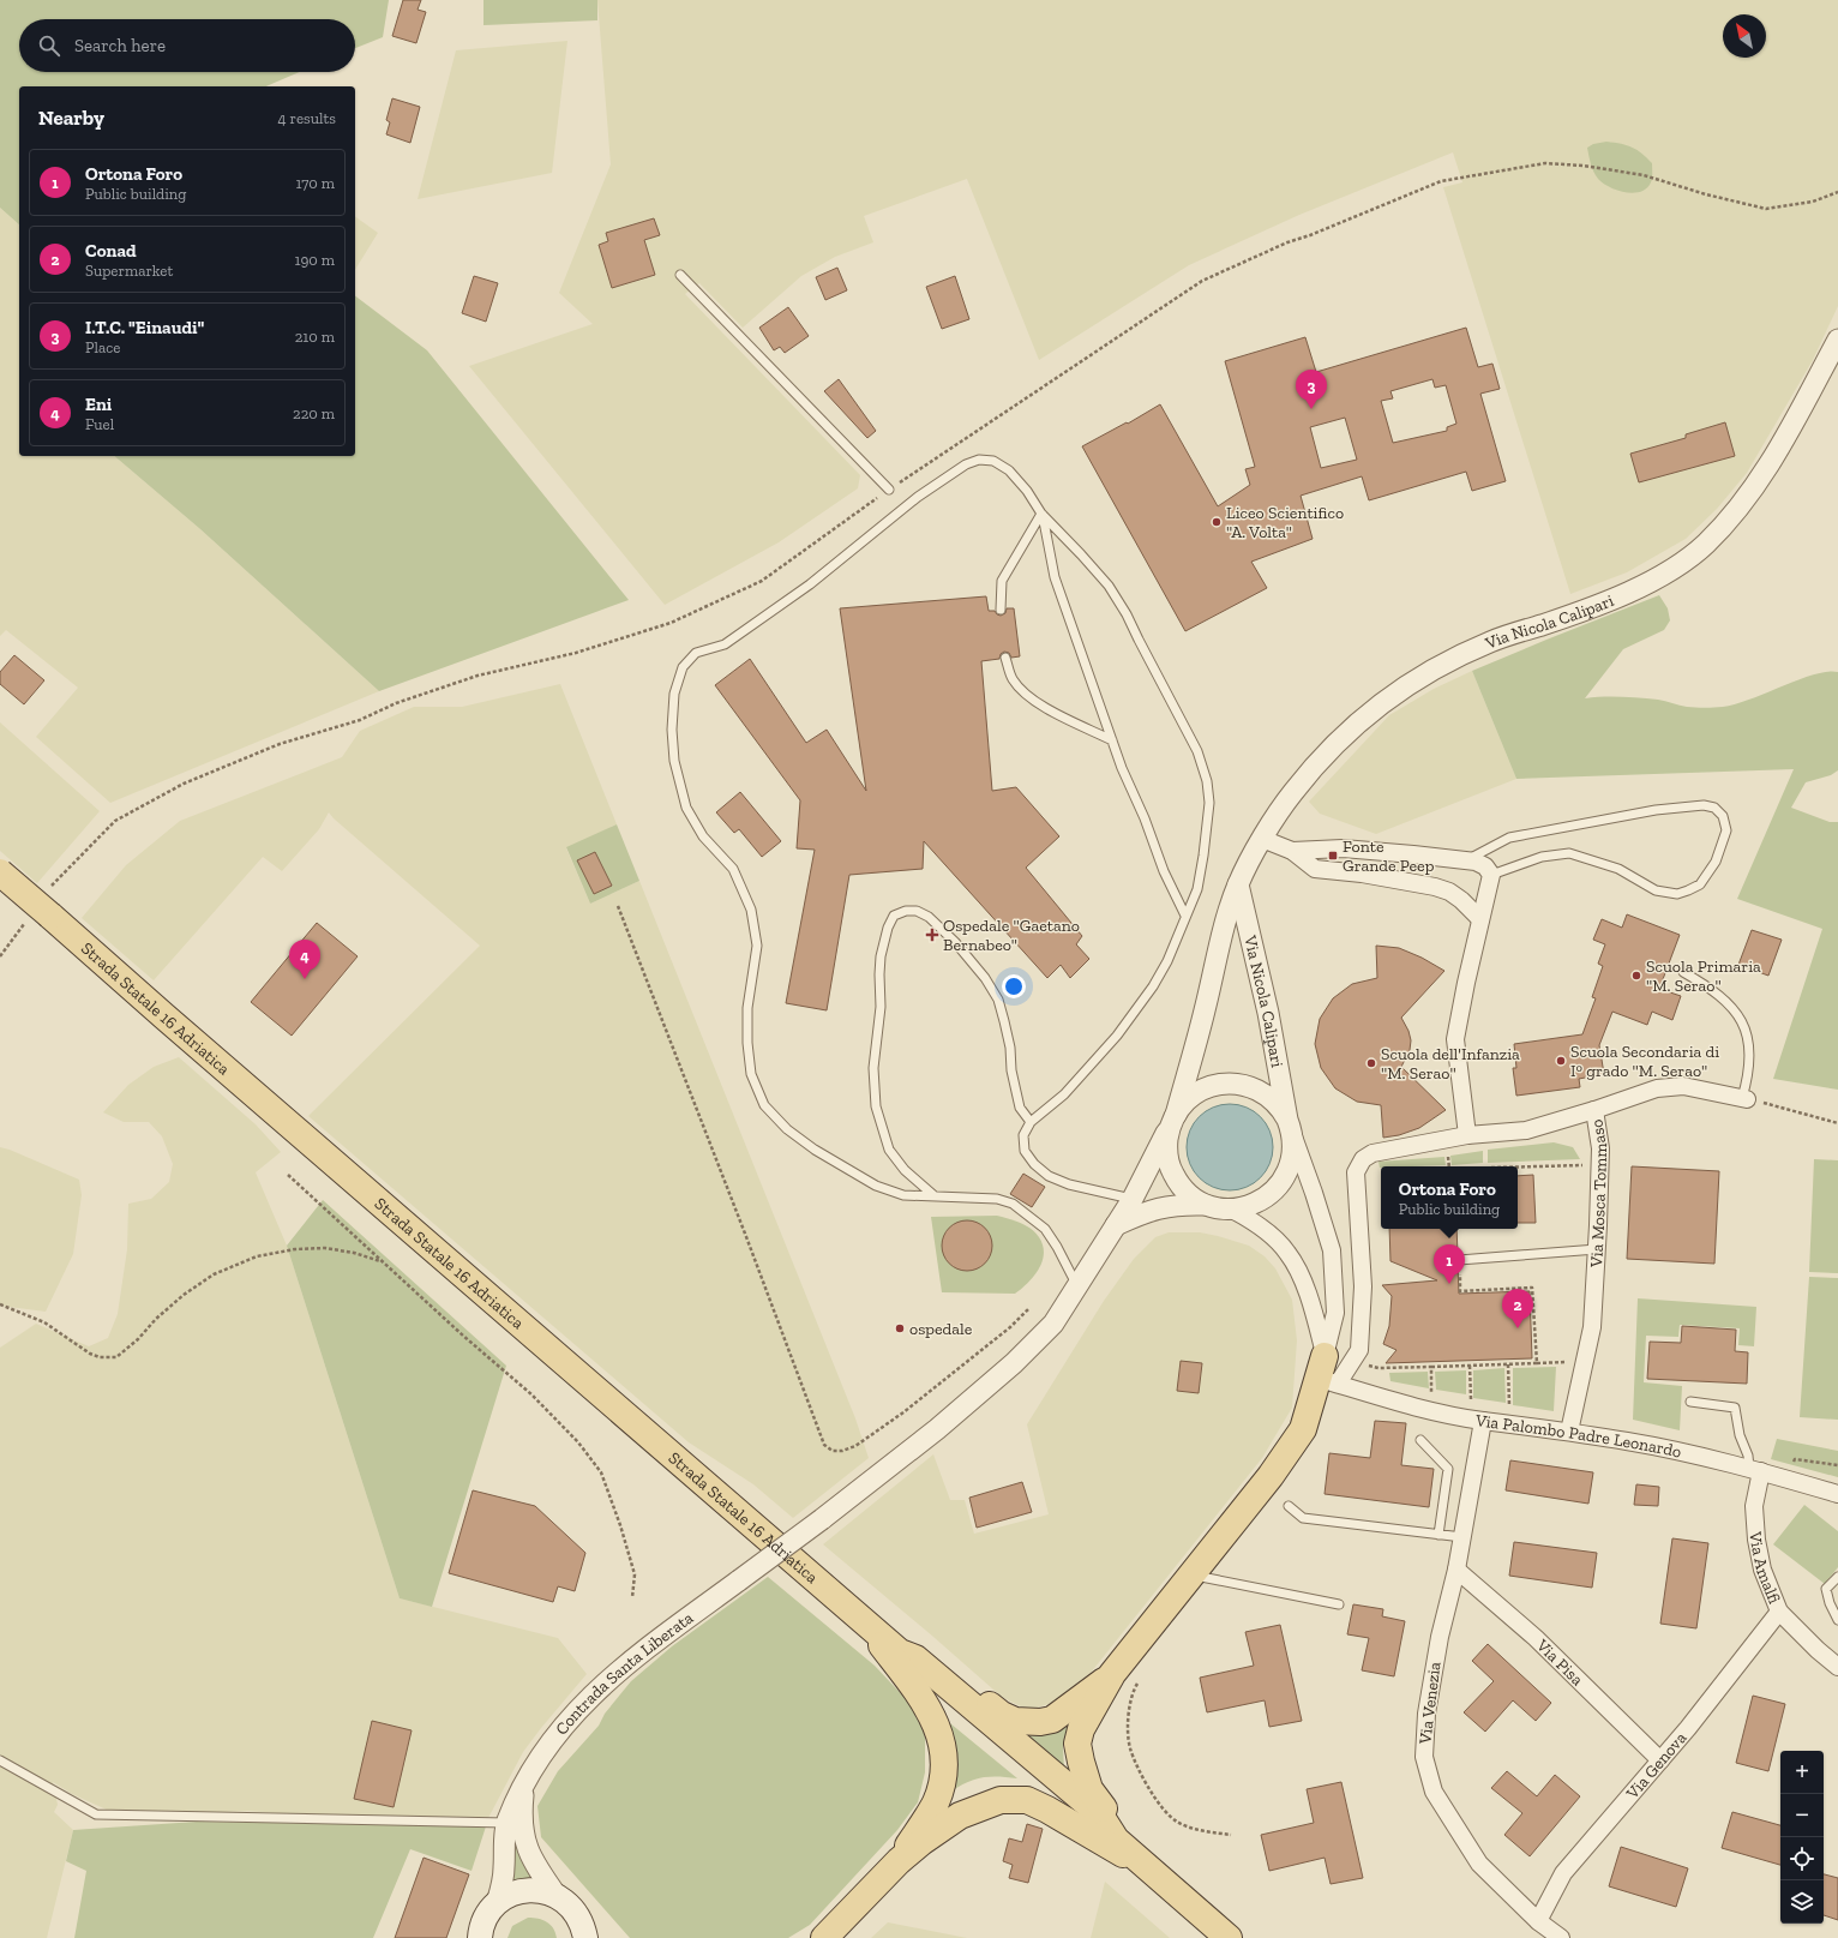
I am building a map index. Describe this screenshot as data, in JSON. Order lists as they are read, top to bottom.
{
  "streets": {
    "main road": ["Strada Statale 16 Adriatica"],
    "street": [
      "Via Nicola Calipari",
      "Via Mosca Tommaso",
      "Via Palombo Padre Leonardo",
      "Via Amalfi",
      "Via Pisa",
      "Contrada Santa Liberata",
      "Via Venezia",
      "Via Genova"
    ]
  },
  "crossings": [
    ["Via Nicola Calipari", "Contrada Santa Liberata"],
    ["Via Mosca Tommaso", "Via Palombo Padre Leonardo"],
    ["Via Palombo Padre Leonardo", "Via Amalfi"],
    ["Via Palombo Padre Leonardo", "Via Venezia"],
    ["Via Amalfi", "Via Genova"],
    ["Via Pisa", "Via Venezia"],
    ["Via Pisa", "Via Genova"],
    ["Via Venezia", "Via Genova"]
  ],
  "places": {
    "other": [
      "Liceo Scientifico \"A. Volta\"",
      "Scuola Primaria \"M. Serao\"",
      "Scuola Secondaria di I° grado \"M. Serao\"",
      "Scuola dell'Infanzia \"M. Serao\"",
      "ospedale"
    ],
    "transit": ["Fonte Grande Peep"],
    "health": ["Ospedale \"Gaetano Bernabeo\""]
  },
  "north": "top left",
  "page": {
    "search": "Search here",
    "heading": ["Nearby", "4 results"],
    "list": [
      {
        "mark": "1",
        "name": "Ortona Foro",
        "note": "Public building",
        "value": "170 m"
      },
      {
        "mark": "2",
        "name": "Conad",
        "note": "Supermarket",
        "value": "190 m"
      },
      {
        "mark": "3",
        "name": "I.T.C. \"Einaudi\"",
        "note": "Place",
        "value": "210 m"
      },
      {
        "mark": "4",
        "name": "Eni",
        "note": "Fuel",
        "value": "220 m"
      }
    ],
    "pins": [
      "3",
      "4",
      "1",
      "2"
    ],
    "popup": ["Ortona Foro", "Public building"],
    "map_buttons": ["+", "−"]
  }
}
